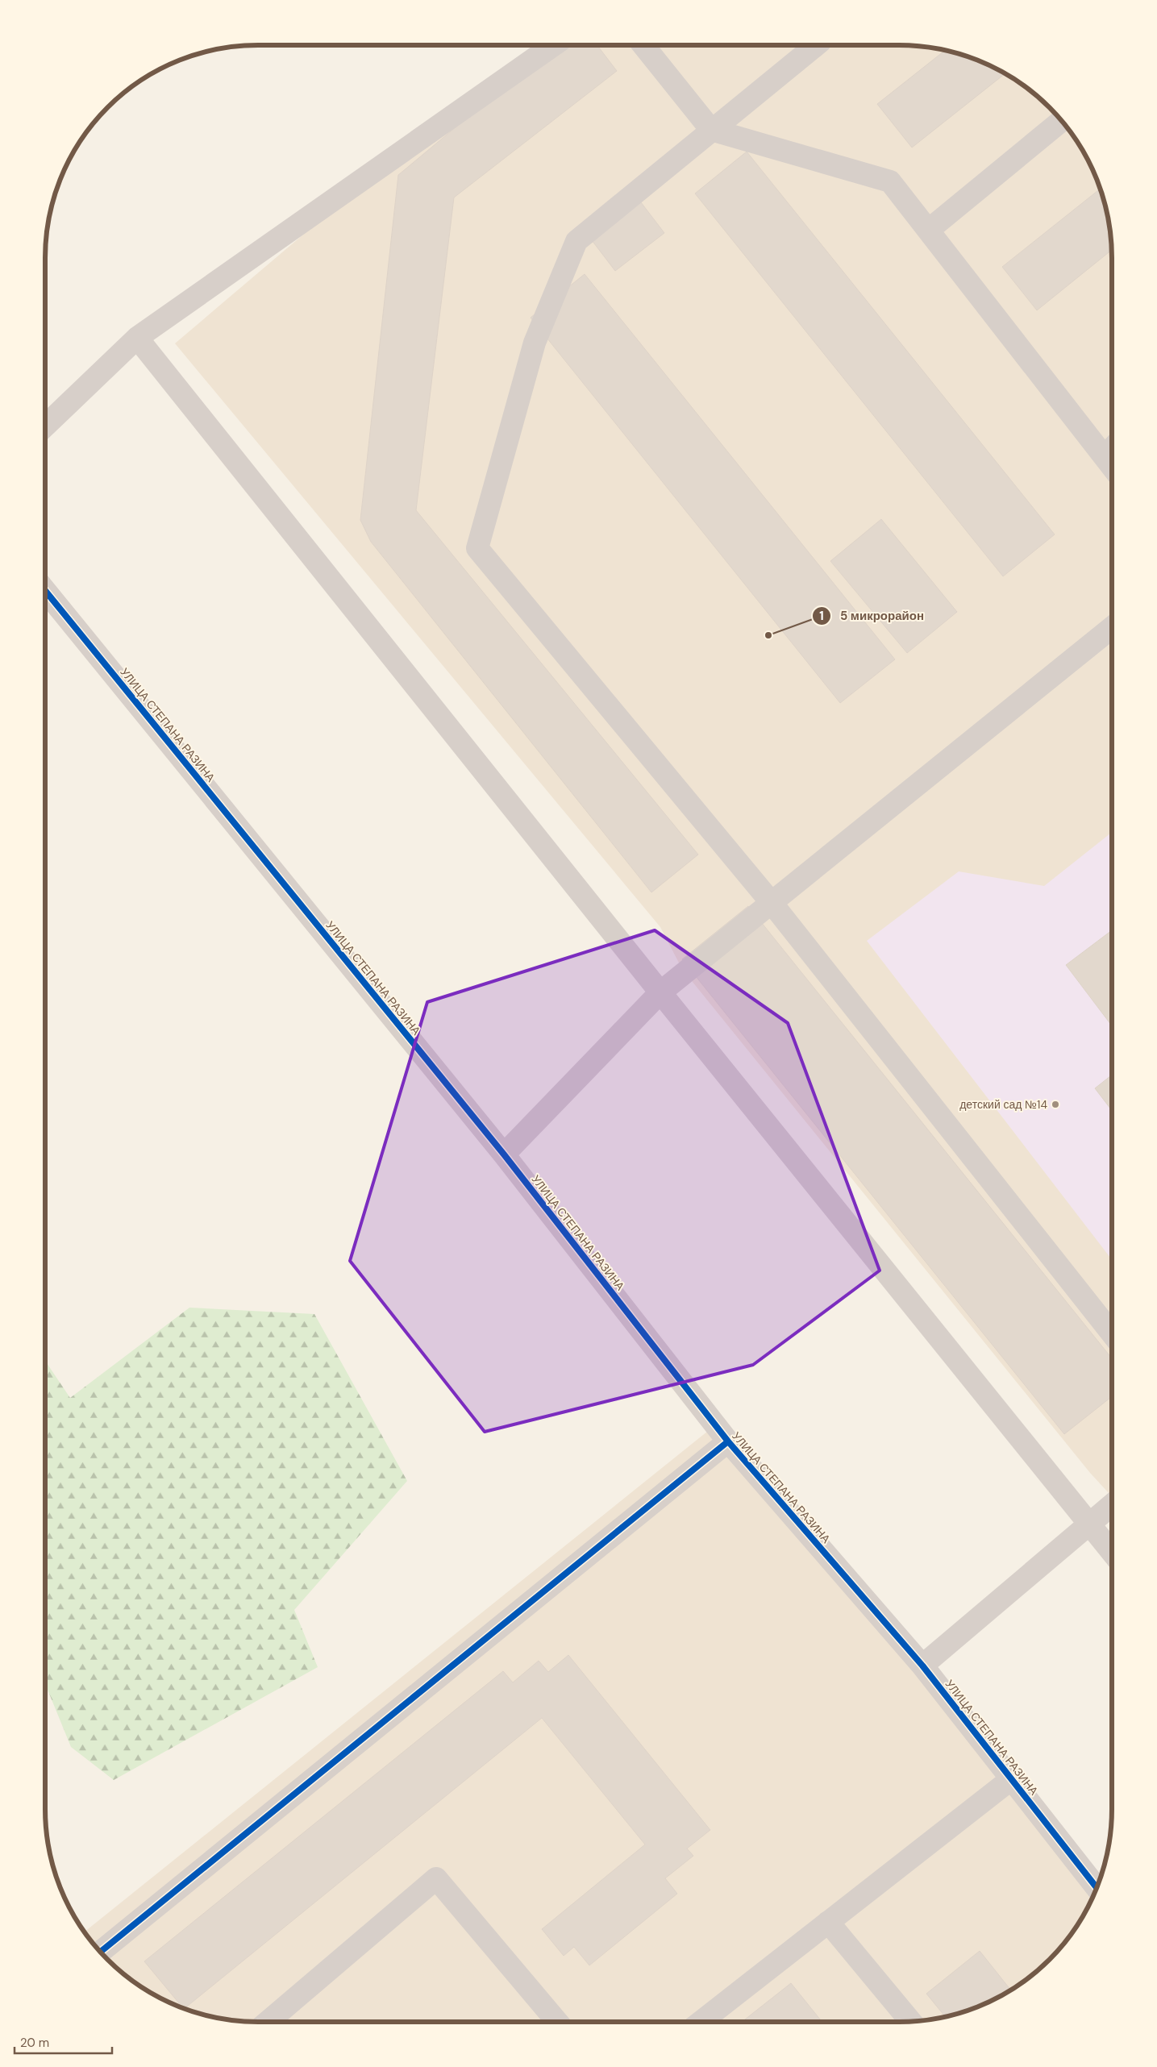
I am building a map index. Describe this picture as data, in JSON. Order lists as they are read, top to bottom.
{
  "streets": {
    "street": ["УЛИЦА СТЕПАНА РАЗИНА"]
  },
  "places": ["5 микрорайон", "детский сад №14"],
  "scale_bar": "20 m"
}
